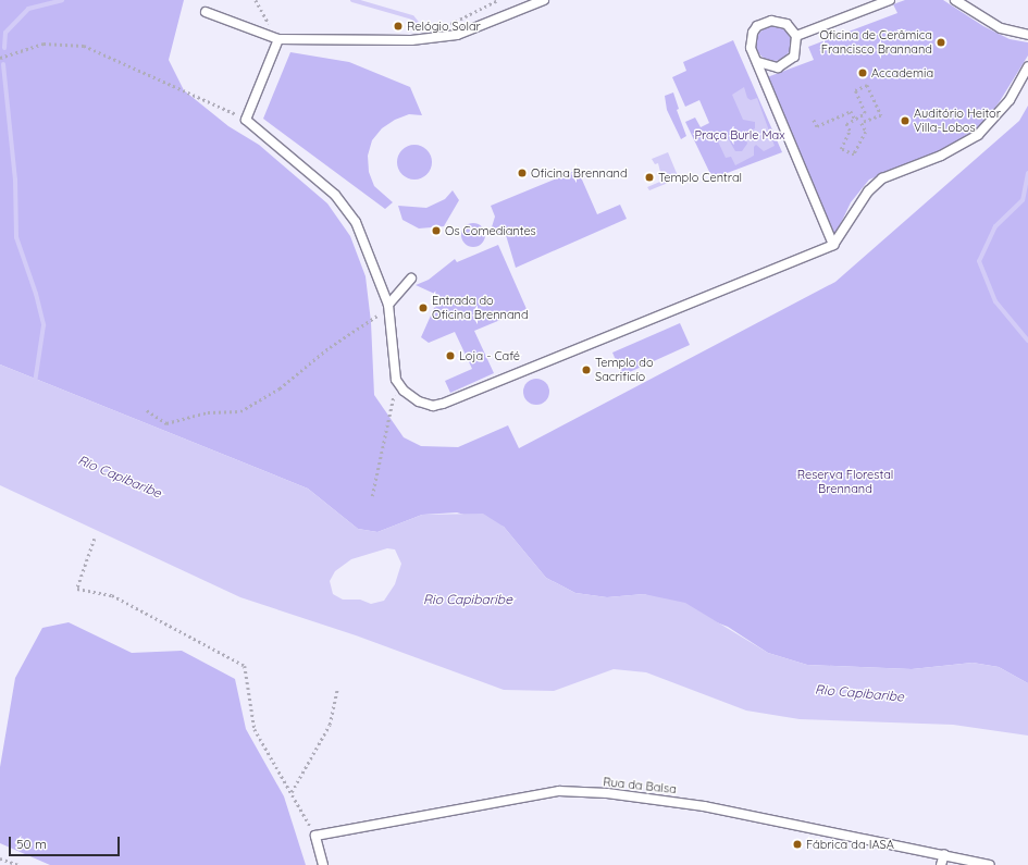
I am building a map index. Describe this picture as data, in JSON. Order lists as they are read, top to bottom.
{
  "streets": {
    "lane": ["Rua da Balsa"]
  },
  "water": ["Rio Capibaribe"],
  "parks": ["Praça Burle Max", "Reserva Florestal Brennand"],
  "places": [
    "Relógio Solar",
    "Oficina de Cerâmica Francisco Brannand",
    "Accademia",
    "Auditório Heitor Villa-Lobos",
    "Oficina Brennand",
    "Templo Central",
    "Os Comediantes",
    "Entrada do Oficina Brennand",
    "Loja - Café",
    "Templo do Sacrificío",
    "Fábrica da IASA"
  ],
  "scale_bar": "50 m"
}
